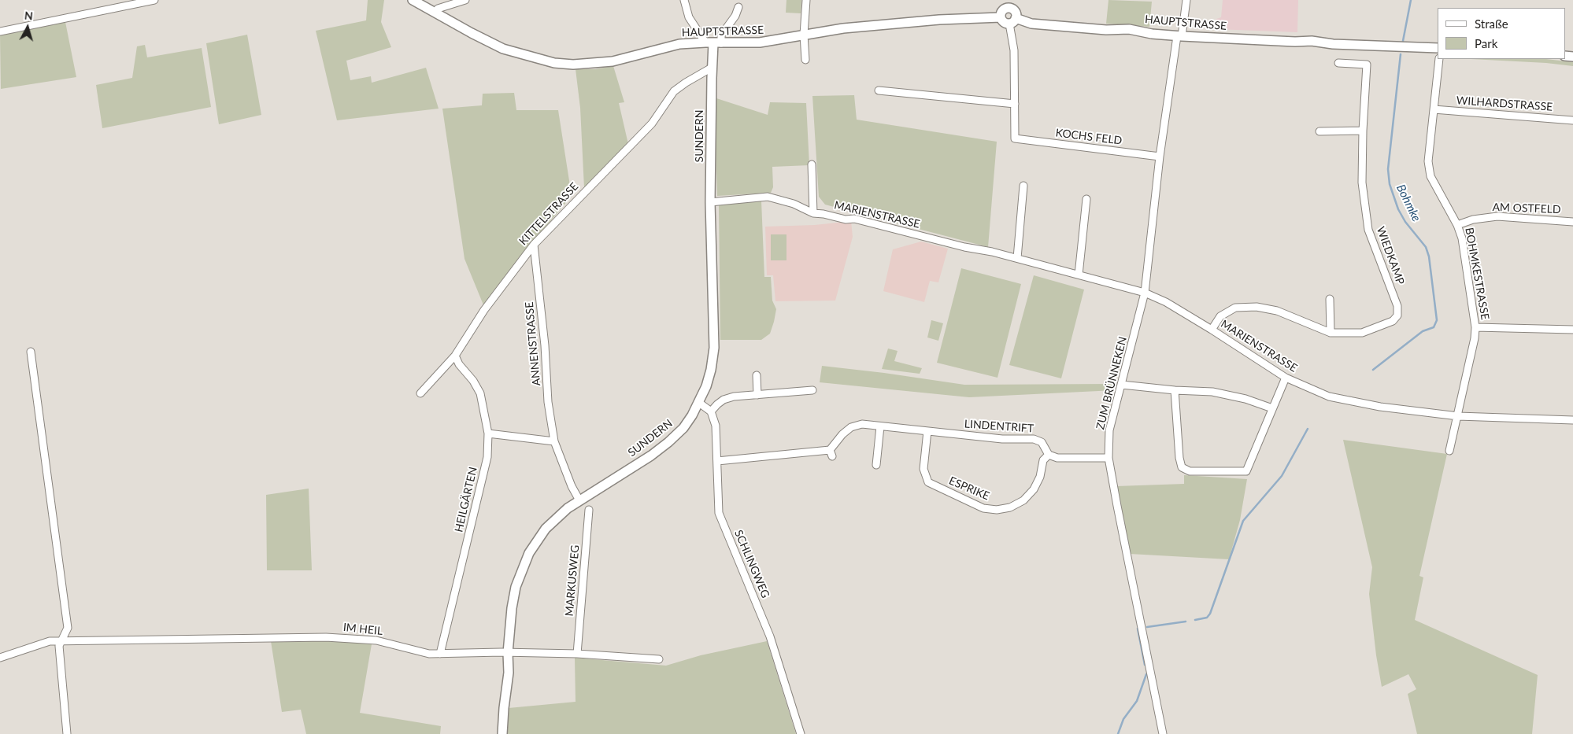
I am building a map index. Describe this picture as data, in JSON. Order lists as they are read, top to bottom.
{
  "streets": {
    "main road": ["HAUPTSTRASSE", "SUNDERN"],
    "street": [
      "WILHARDSTRASSE",
      "KOCHS FELD",
      "AM OSTFELD",
      "KITTELSTRASSE",
      "MARIENSTRASSE",
      "WIEDKAMP",
      "BOHMKESTRASSE",
      "ANNENSTRASSE",
      "ZUM BRÜNNEKEN",
      "LINDENTRIFT",
      "ESPRIKE",
      "HEILGÄRTEN",
      "SCHLINGWEG",
      "MARKUSWEG",
      "IM HEIL"
    ]
  },
  "crossings": [
    ["HAUPTSTRASSE", "SUNDERN"],
    ["HAUPTSTRASSE", "ZUM BRÜNNEKEN"],
    ["WILHARDSTRASSE", "BOHMKESTRASSE"],
    ["SUNDERN", "KITTELSTRASSE"],
    ["SUNDERN", "MARIENSTRASSE"],
    ["SUNDERN", "ANNENSTRASSE"],
    ["SUNDERN", "IM HEIL"],
    ["KOCHS FELD", "ZUM BRÜNNEKEN"],
    ["AM OSTFELD", "BOHMKESTRASSE"],
    ["KITTELSTRASSE", "ANNENSTRASSE"],
    ["KITTELSTRASSE", "HEILGÄRTEN"],
    ["MARIENSTRASSE", "WIEDKAMP"],
    ["MARIENSTRASSE", "BOHMKESTRASSE"],
    ["MARIENSTRASSE", "ZUM BRÜNNEKEN"],
    ["LINDENTRIFT", "ESPRIKE"],
    ["LINDENTRIFT", "SCHLINGWEG"],
    ["HEILGÄRTEN", "IM HEIL"],
    ["MARKUSWEG", "IM HEIL"]
  ],
  "water": ["Bohmke"],
  "legend": ["Straße", "Park"],
  "north": "top"
}
